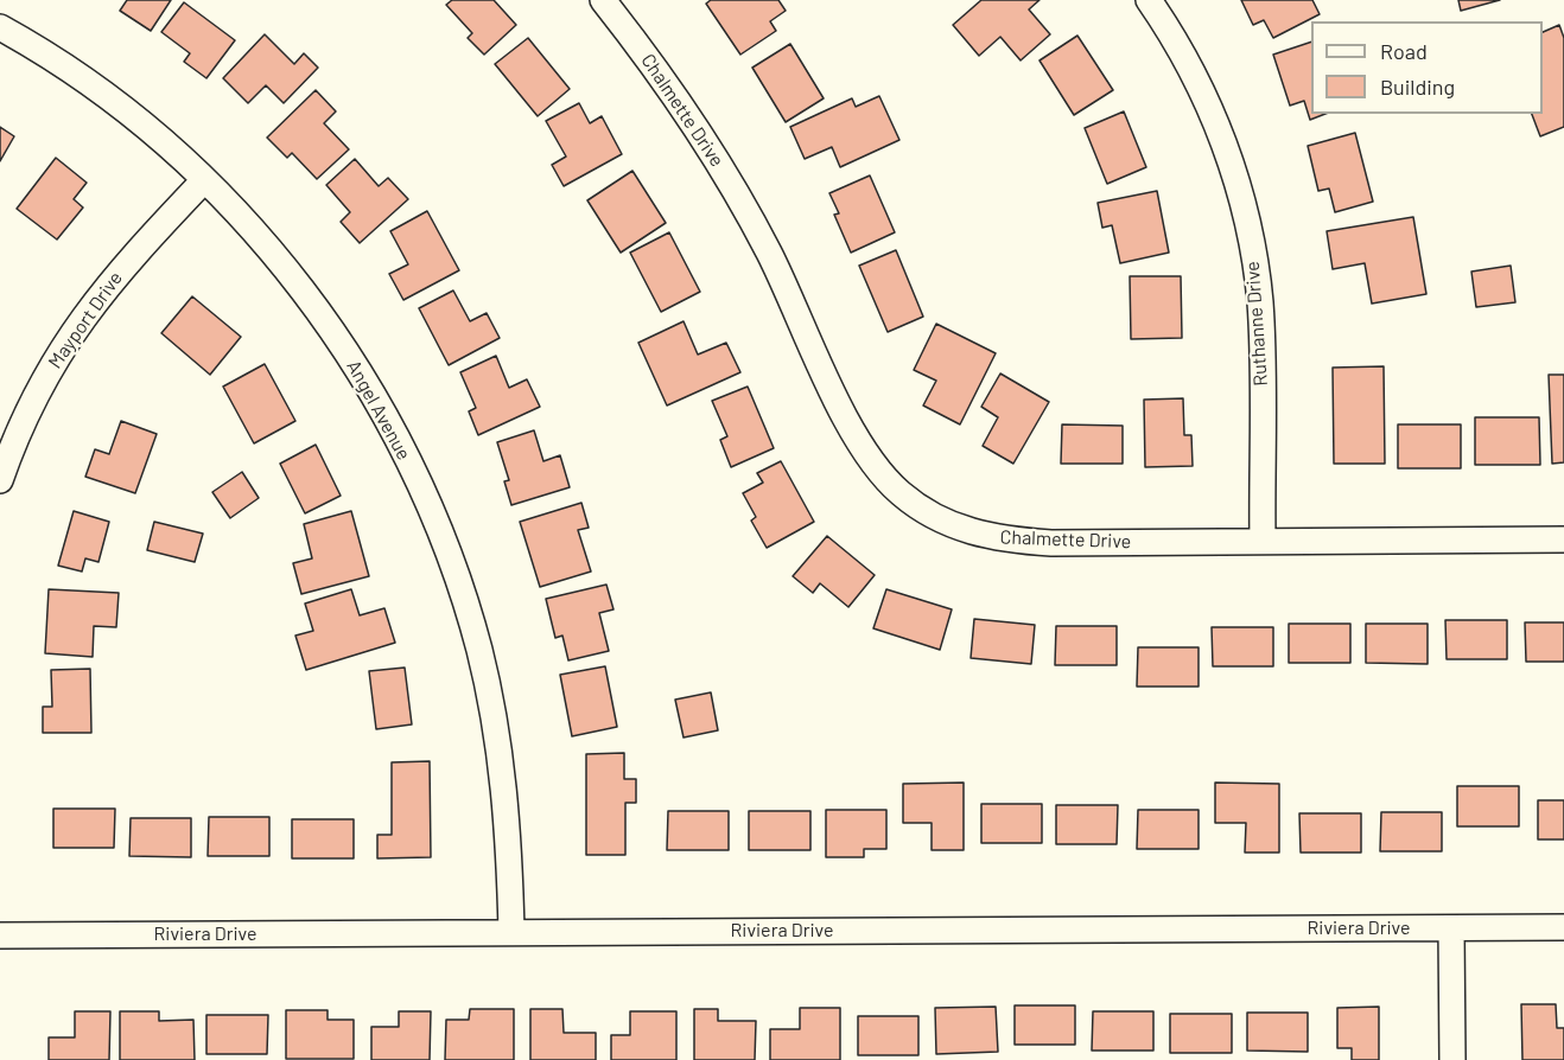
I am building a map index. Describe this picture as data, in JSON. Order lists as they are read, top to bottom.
{
  "streets": {
    "street": [
      "Chalmette Drive",
      "Mayport Drive",
      "Ruthanne Drive",
      "Angel Avenue",
      "Riviera Drive"
    ]
  },
  "crossings": [
    ["Chalmette Drive", "Ruthanne Drive"],
    ["Mayport Drive", "Angel Avenue"],
    ["Angel Avenue", "Riviera Drive"]
  ],
  "legend": ["Road", "Building"]
}
